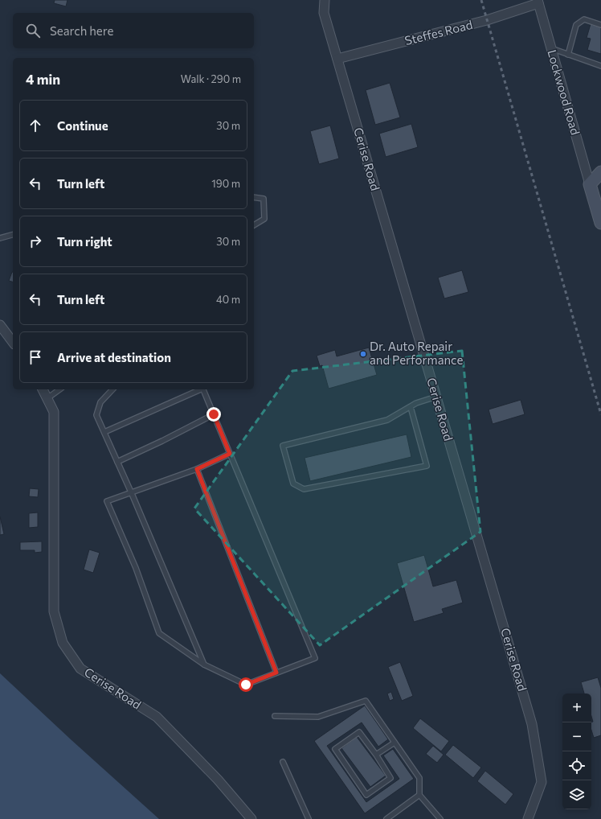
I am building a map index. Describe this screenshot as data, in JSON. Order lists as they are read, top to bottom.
{
  "streets": {
    "street": ["Steffes Road", "Lockwood Road", "Cerise Road"]
  },
  "crossings": [
    ["Steffes Road", "Lockwood Road"],
    ["Steffes Road", "Cerise Road"]
  ],
  "places": ["Dr. Auto Repair and Performance"],
  "page": {
    "search": "Search here",
    "heading": ["4 min", "Walk · 290 m"],
    "list": [
      ["Continue", "30 m"],
      ["Turn left", "190 m"],
      ["Turn right", "30 m"],
      ["Turn left", "40 m"],
      "Arrive at destination"
    ],
    "map_buttons": ["+", "−"]
  }
}
